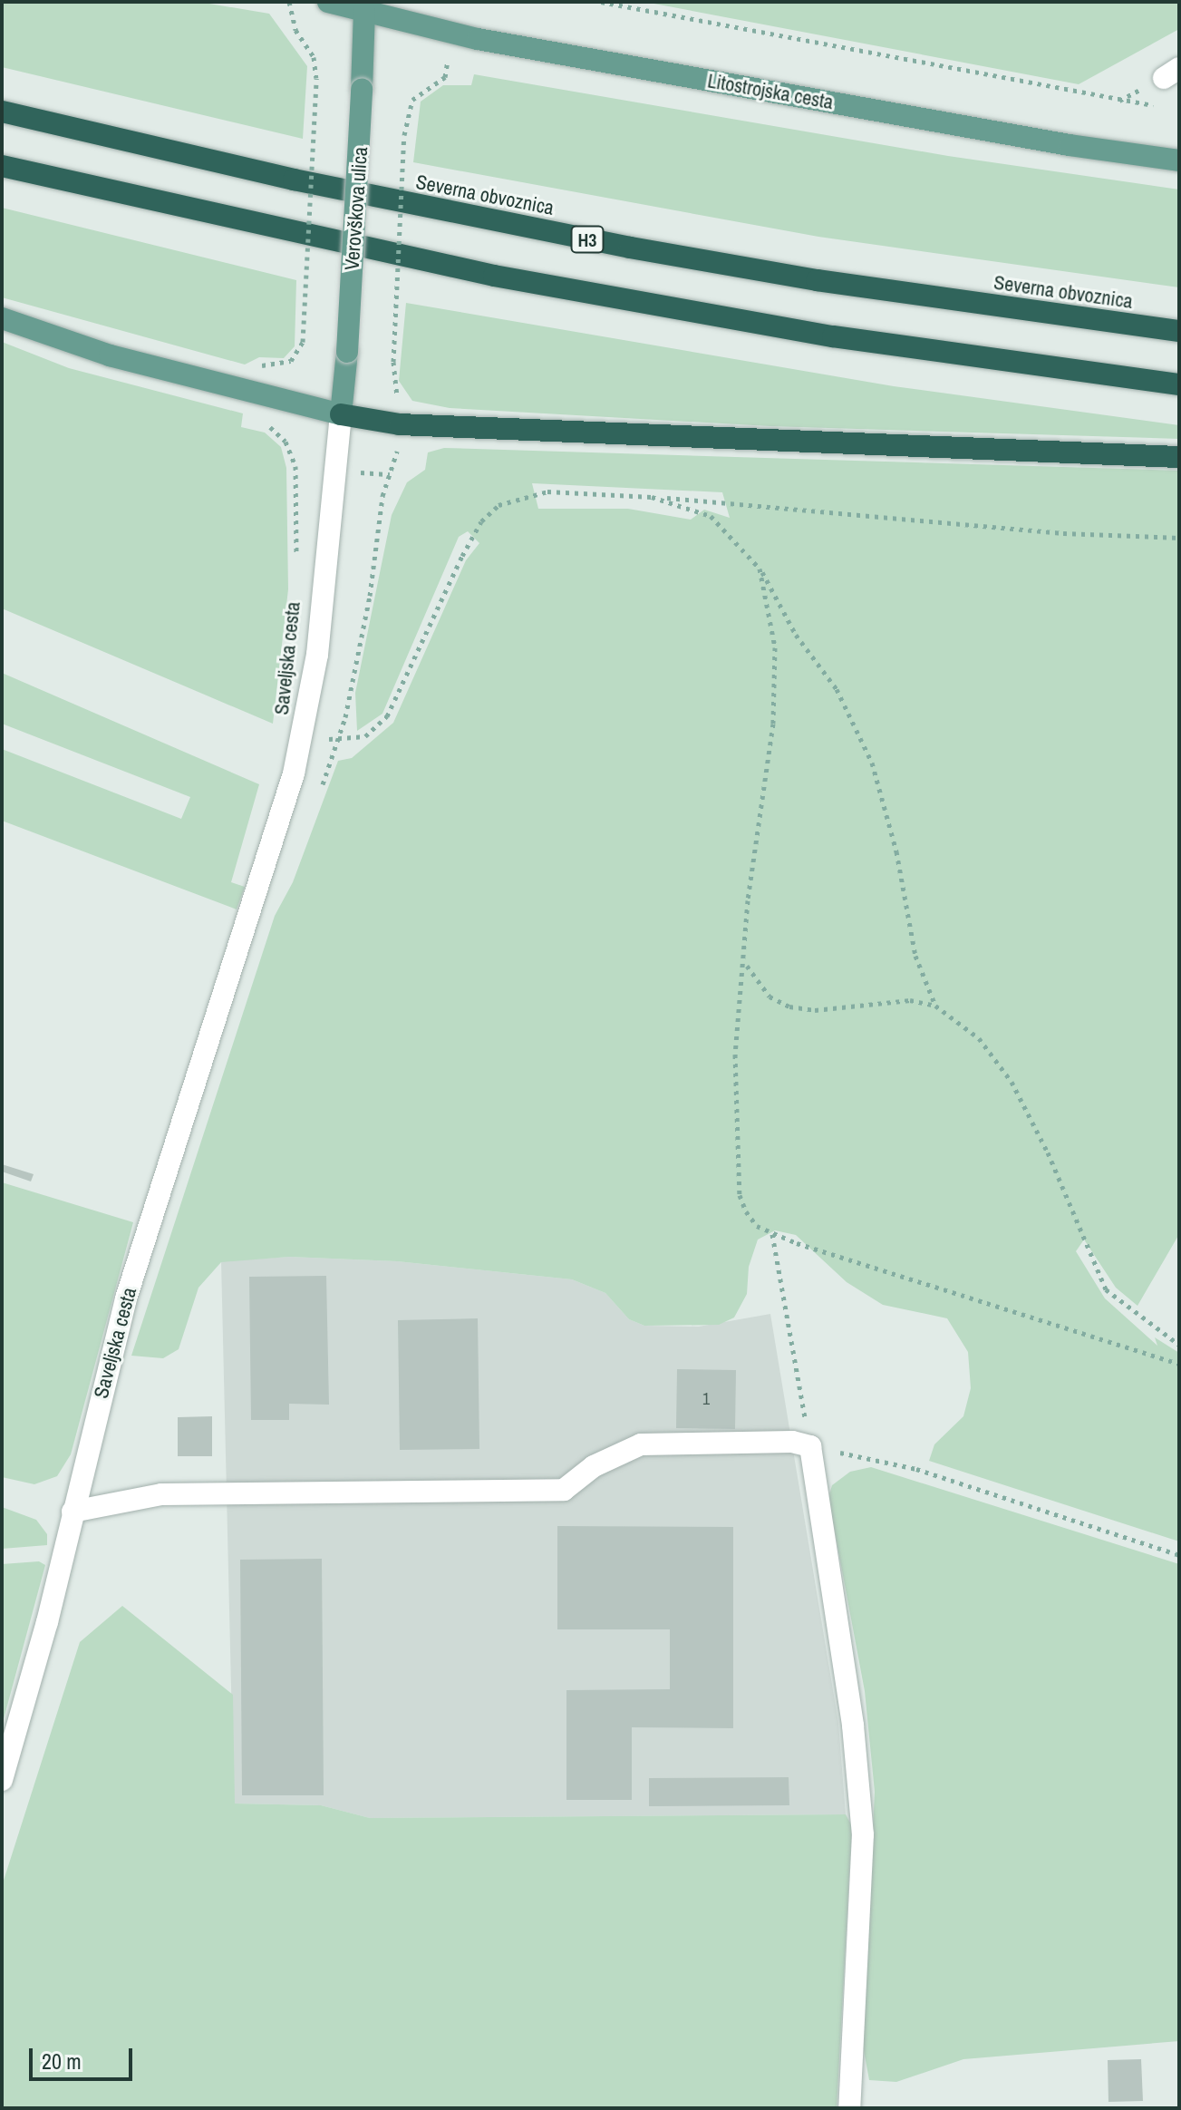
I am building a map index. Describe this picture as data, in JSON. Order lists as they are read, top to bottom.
{
  "streets": {
    "highway": ["Severna obvoznica", "H3"],
    "main road": ["Litostrojska cesta", "Verovškova ulica"],
    "street": ["Saveljska cesta"]
  },
  "crossings": [
    ["Litostrojska cesta", "Verovškova ulica"],
    ["Verovškova ulica", "Saveljska cesta"]
  ],
  "house_numbers": ["1"],
  "scale_bar": "20 m"
}
